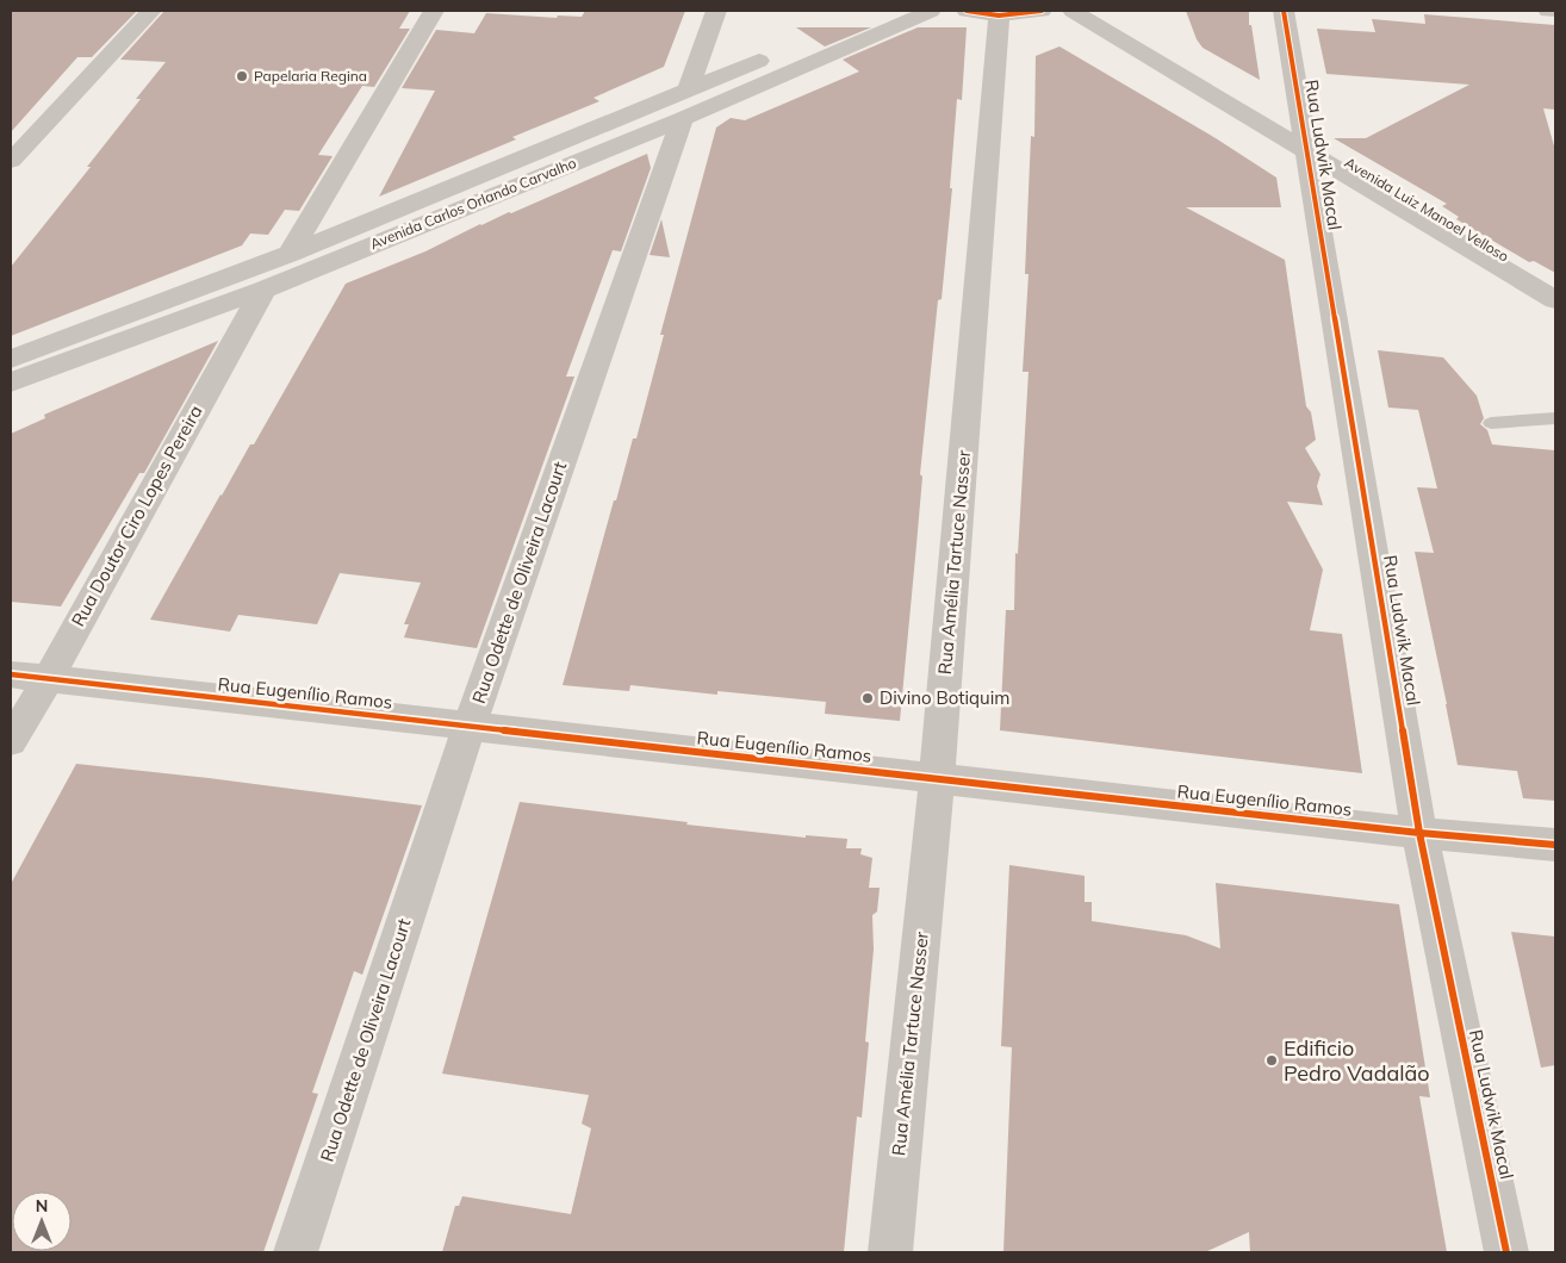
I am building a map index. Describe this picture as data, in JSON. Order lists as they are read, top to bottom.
{
  "streets": {
    "street": [
      "Rua Ludwik Macal",
      "Avenida Carlos Orlando Carvalho",
      "Avenida Luiz Manoel Velloso",
      "Rua Doutor Ciro Lopes Pereira",
      "Rua Amélia Tartuce Nasser",
      "Rua Odette de Oliveira Lacourt",
      "Rua Eugenílio Ramos"
    ]
  },
  "crossings": [
    ["Rua Ludwik Macal", "Avenida Luiz Manoel Velloso"],
    ["Rua Ludwik Macal", "Rua Eugenílio Ramos"],
    ["Avenida Carlos Orlando Carvalho", "Rua Doutor Ciro Lopes Pereira"],
    ["Avenida Carlos Orlando Carvalho", "Rua Odette de Oliveira Lacourt"],
    ["Rua Doutor Ciro Lopes Pereira", "Rua Eugenílio Ramos"],
    ["Rua Amélia Tartuce Nasser", "Rua Eugenílio Ramos"],
    ["Rua Odette de Oliveira Lacourt", "Rua Eugenílio Ramos"]
  ],
  "places": ["Papelaria Regina", "Divino Botiquim", "Edificio Pedro Vadalão"],
  "north": "top"
}
